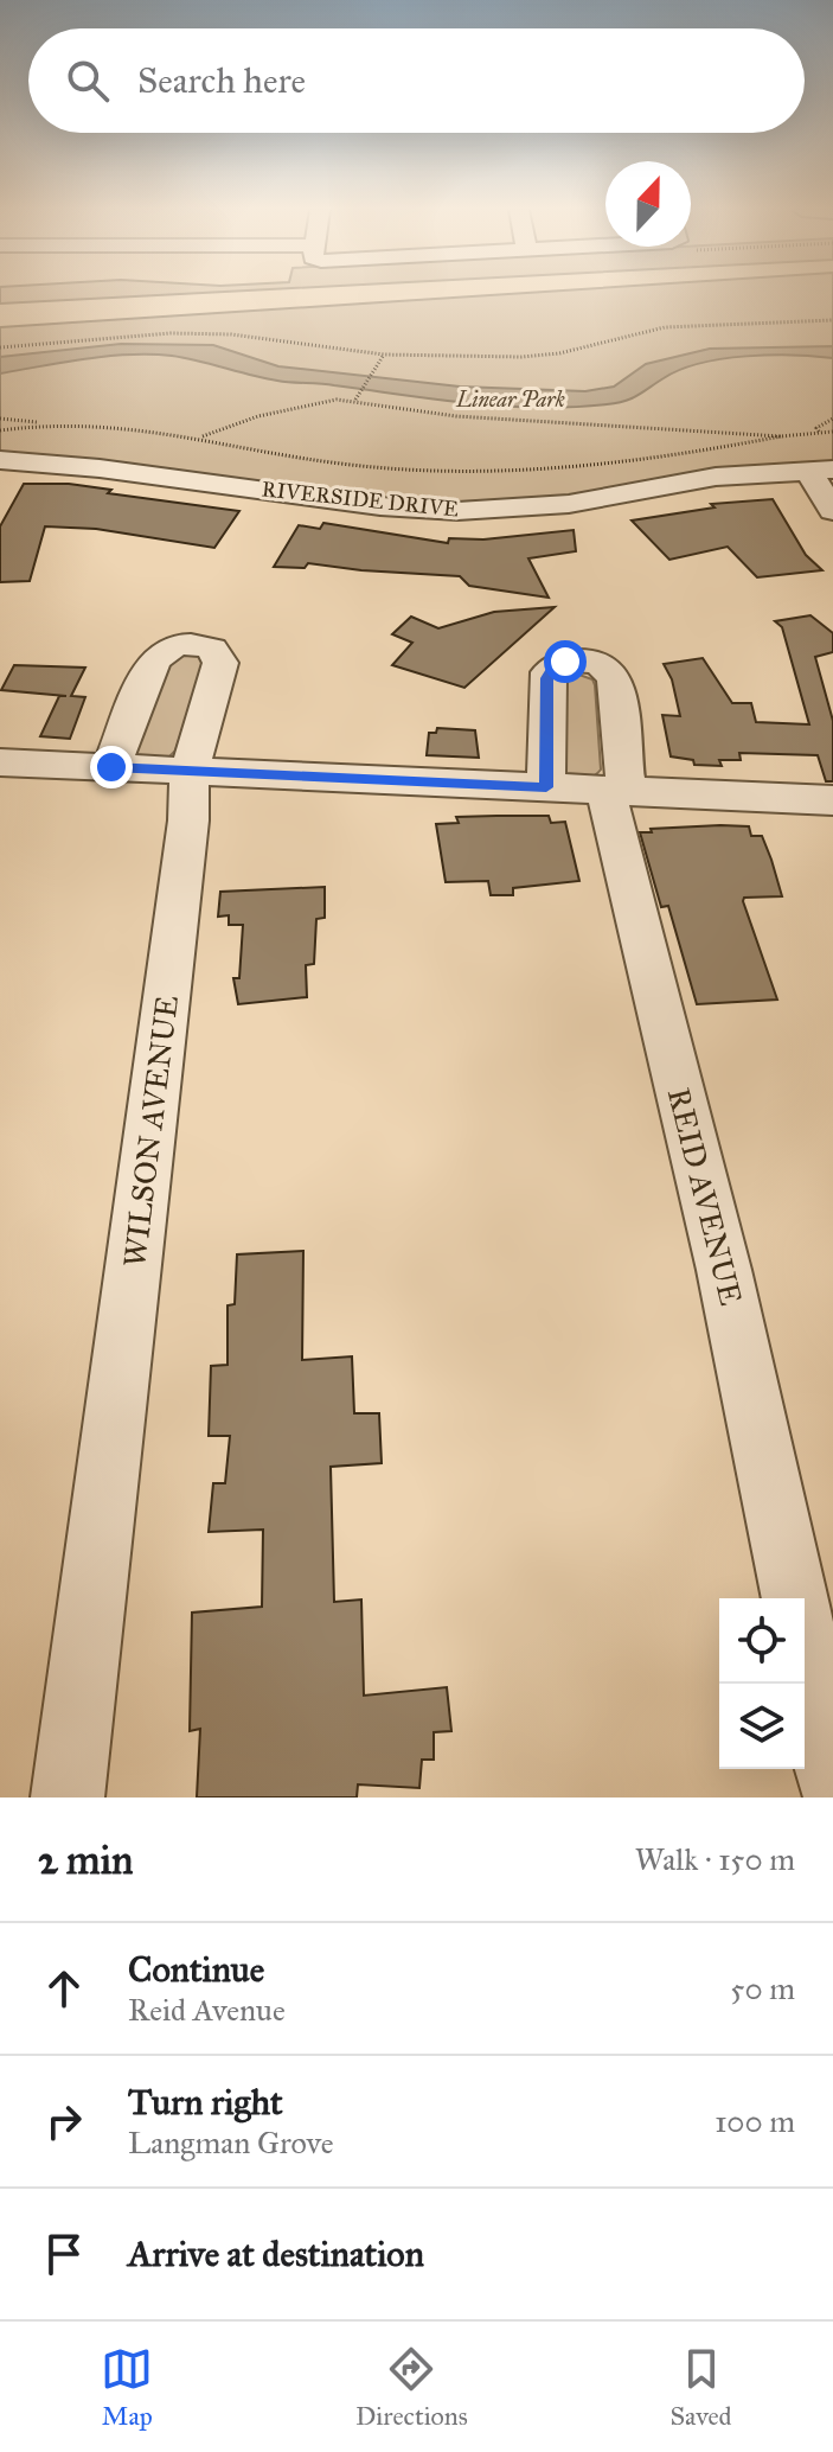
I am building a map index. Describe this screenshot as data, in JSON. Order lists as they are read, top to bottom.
{
  "streets": {
    "street": ["RIVERSIDE DRIVE", "WILSON AVENUE", "REID AVENUE"]
  },
  "parks": ["Linear Park"],
  "north": "top",
  "page": {
    "search": "Search here",
    "heading": ["2 min", "Walk · 150 m"],
    "list": [
      ["Continue", "Reid Avenue", "50 m"],
      ["Turn right", "Langman Grove", "100 m"],
      "Arrive at destination"
    ],
    "nav": ["Map", "Directions", "Saved"]
  }
}
